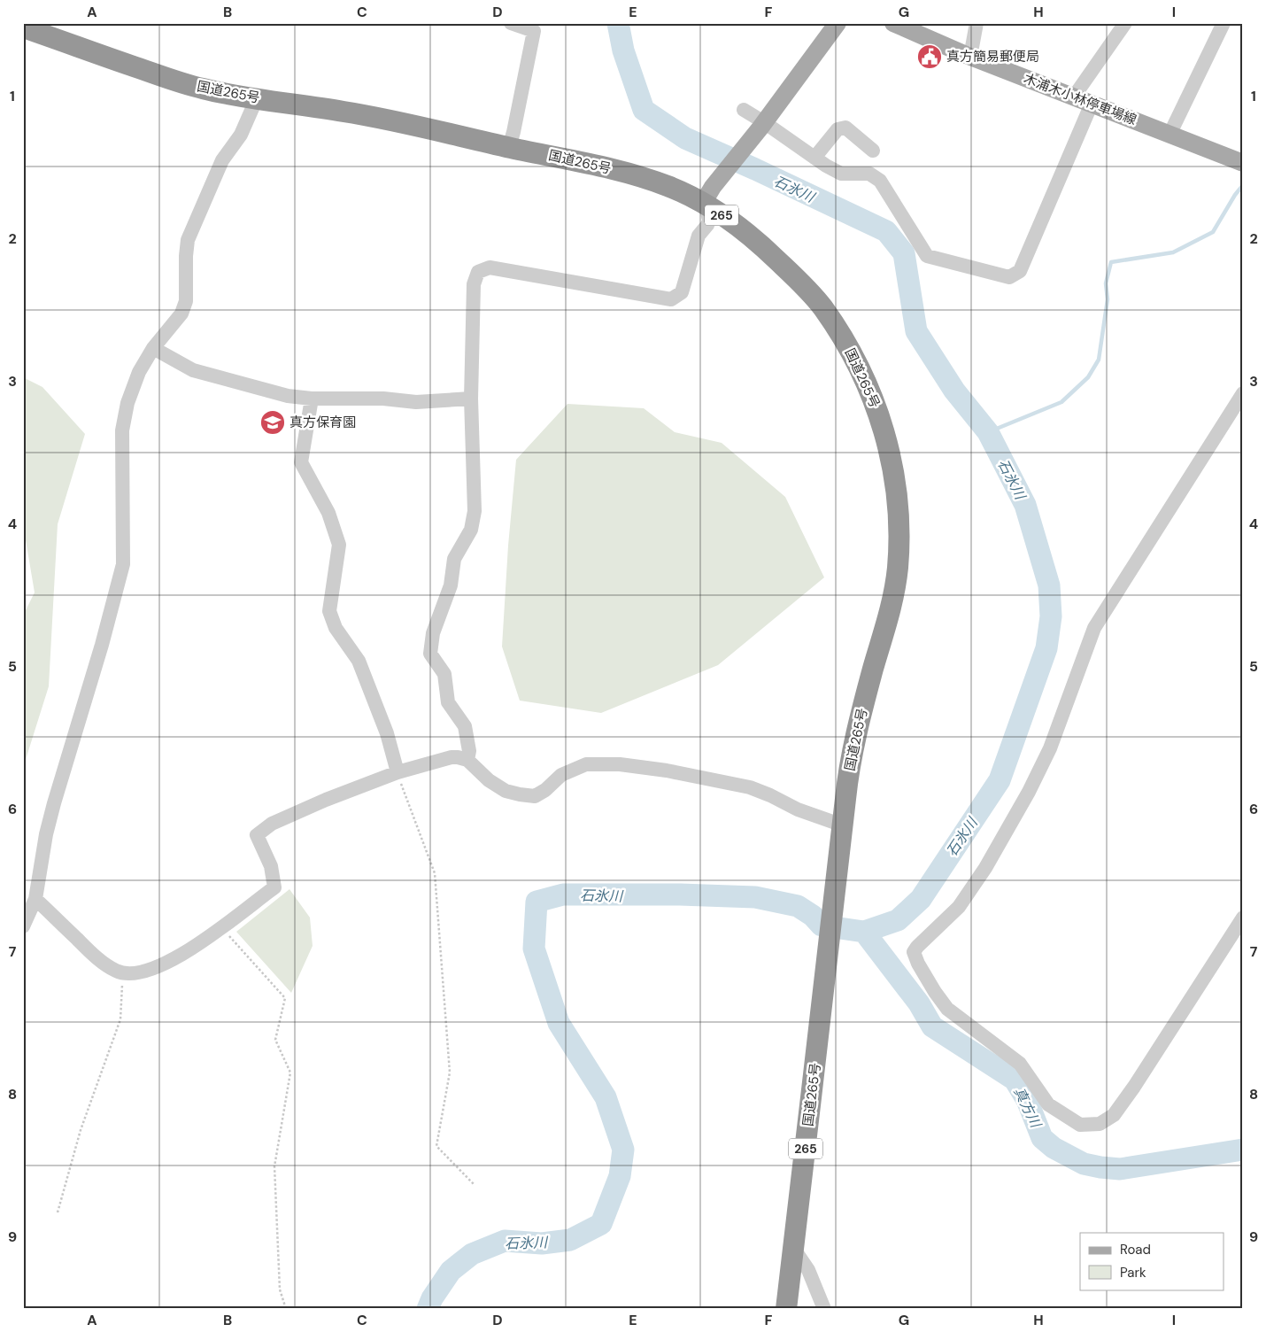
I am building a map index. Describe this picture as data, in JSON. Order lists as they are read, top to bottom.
{
  "streets": {
    "highway": ["国道265号", "265"],
    "main road": ["木浦木小林停車場線"]
  },
  "water": ["石氷川", "真方川"],
  "places": {
    "public building": ["真方簡易郵便局"],
    "school or university": ["真方保育園"]
  },
  "legend": ["Road", "Park"],
  "grid": {
    "columns": [
      "A",
      "B",
      "C",
      "D",
      "E",
      "F",
      "G",
      "H",
      "I"
    ],
    "rows": [
      "1",
      "2",
      "3",
      "4",
      "5",
      "6",
      "7",
      "8",
      "9"
    ]
  }
}
